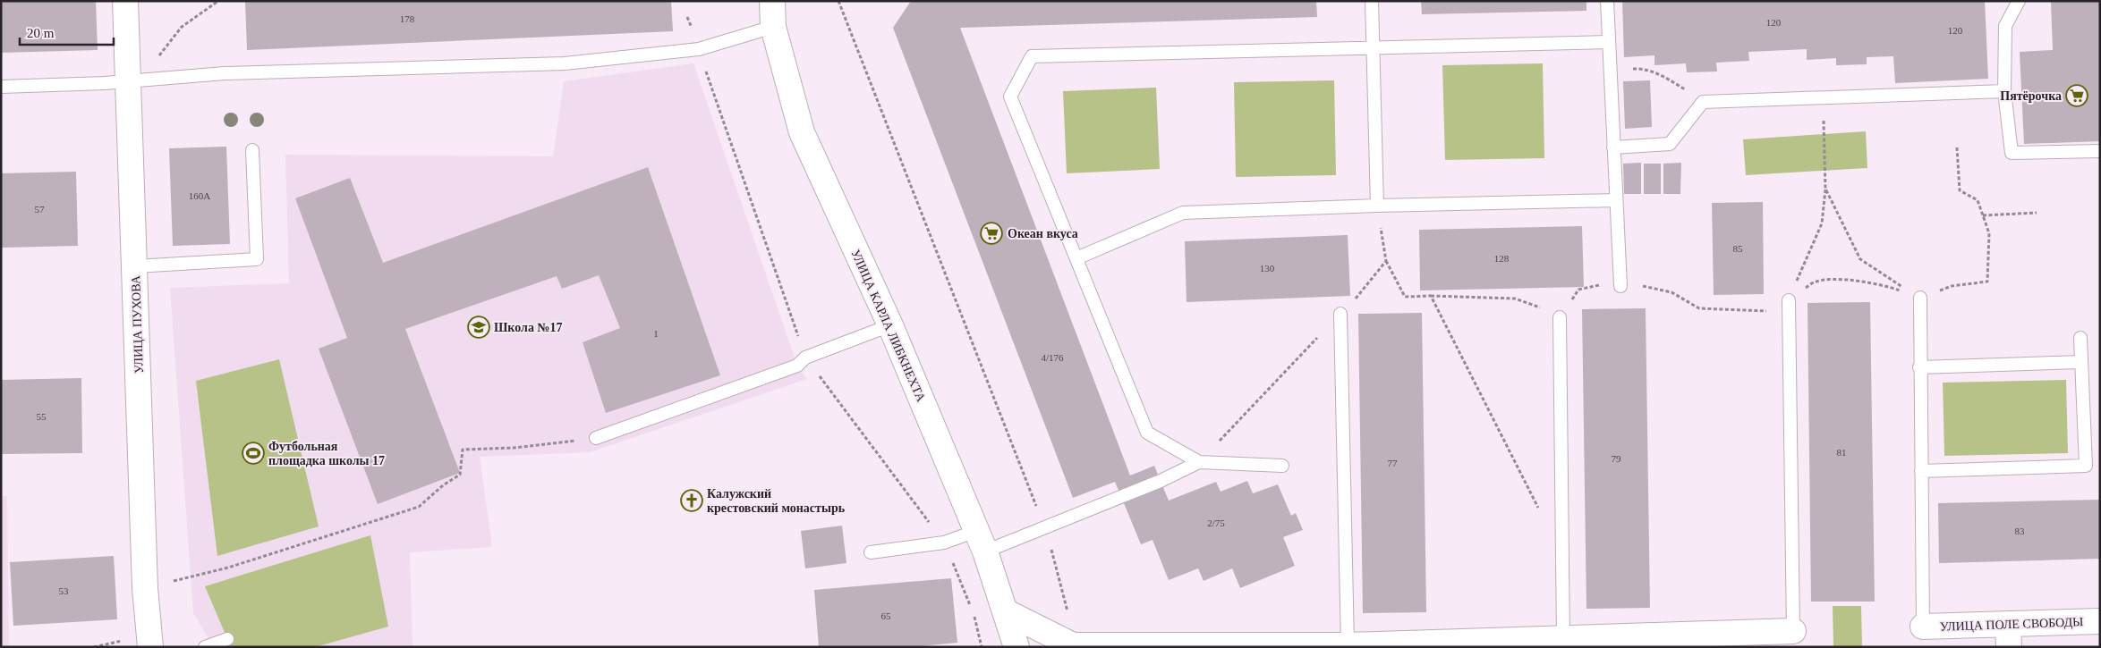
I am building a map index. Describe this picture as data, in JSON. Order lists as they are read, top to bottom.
{
  "streets": {
    "street": ["УЛИЦА ПУХОВА", "УЛИЦА КАРЛА ЛИБКНЕХТА", "УЛИЦА ПОЛЕ СВОБОДЫ"]
  },
  "places": {
    "supermarket": ["Пятёрочка", "Океан вкуса"],
    "school or university": ["Школа №17"],
    "sports": ["Футбольная площадка школы 17"],
    "church": ["Калужский крестовский монастырь"]
  },
  "house_numbers": [
    "178",
    "120",
    "120",
    "160А",
    "57",
    "85",
    "128",
    "130",
    "1",
    "4/176",
    "55",
    "81",
    "79",
    "77",
    "2/75",
    "83",
    "53",
    "65"
  ],
  "scale_bar": "20 m"
}
